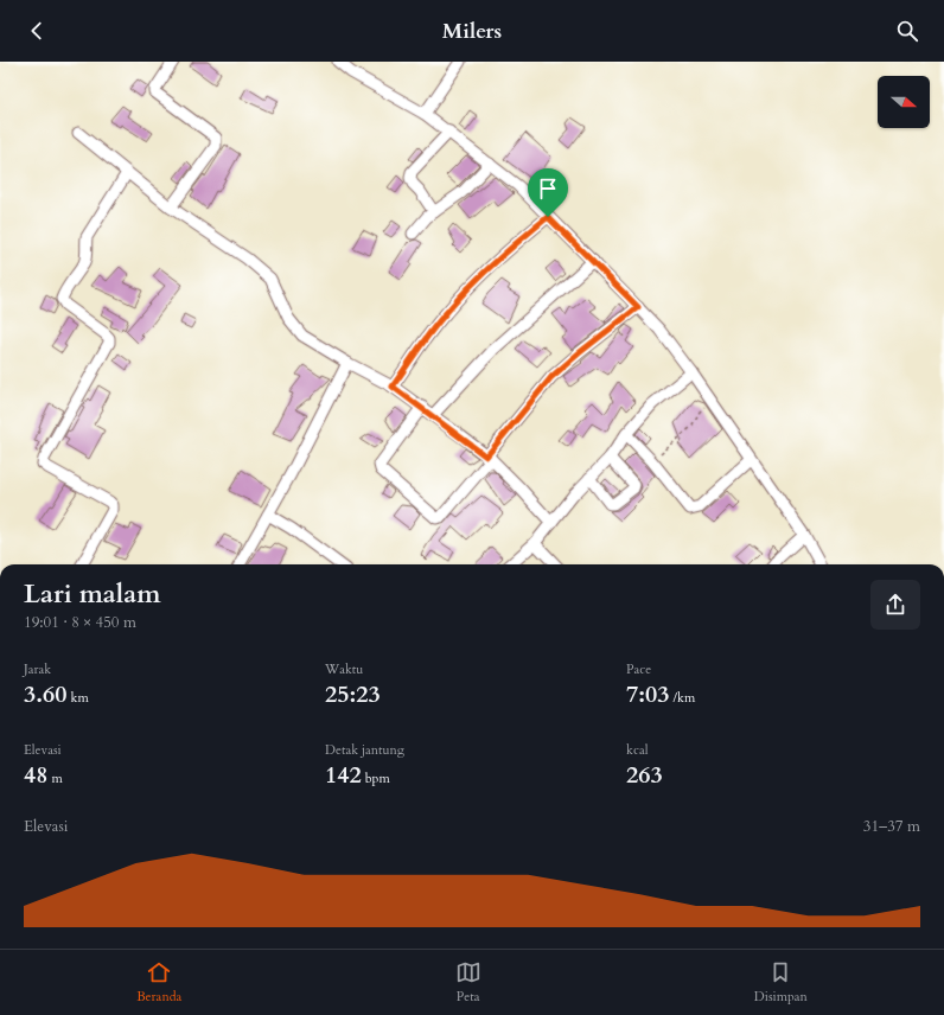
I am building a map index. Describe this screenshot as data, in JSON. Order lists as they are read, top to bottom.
{
  "north": "right",
  "page": {
    "header": "Milers",
    "heading": ["Lari malam", "19:01 · 8 × 450 m"],
    "stats": [
      ["Jarak", "3.60 km"],
      ["Waktu", "25:23"],
      ["Pace", "7:03 /km"],
      ["Elevasi", "48 m"],
      ["Detak jantung", "142 bpm"],
      ["kcal", "263"]
    ],
    "chart": ["Elevasi", "31–37 m"],
    "tabs": ["Beranda", "Peta", "Disimpan"]
  }
}
